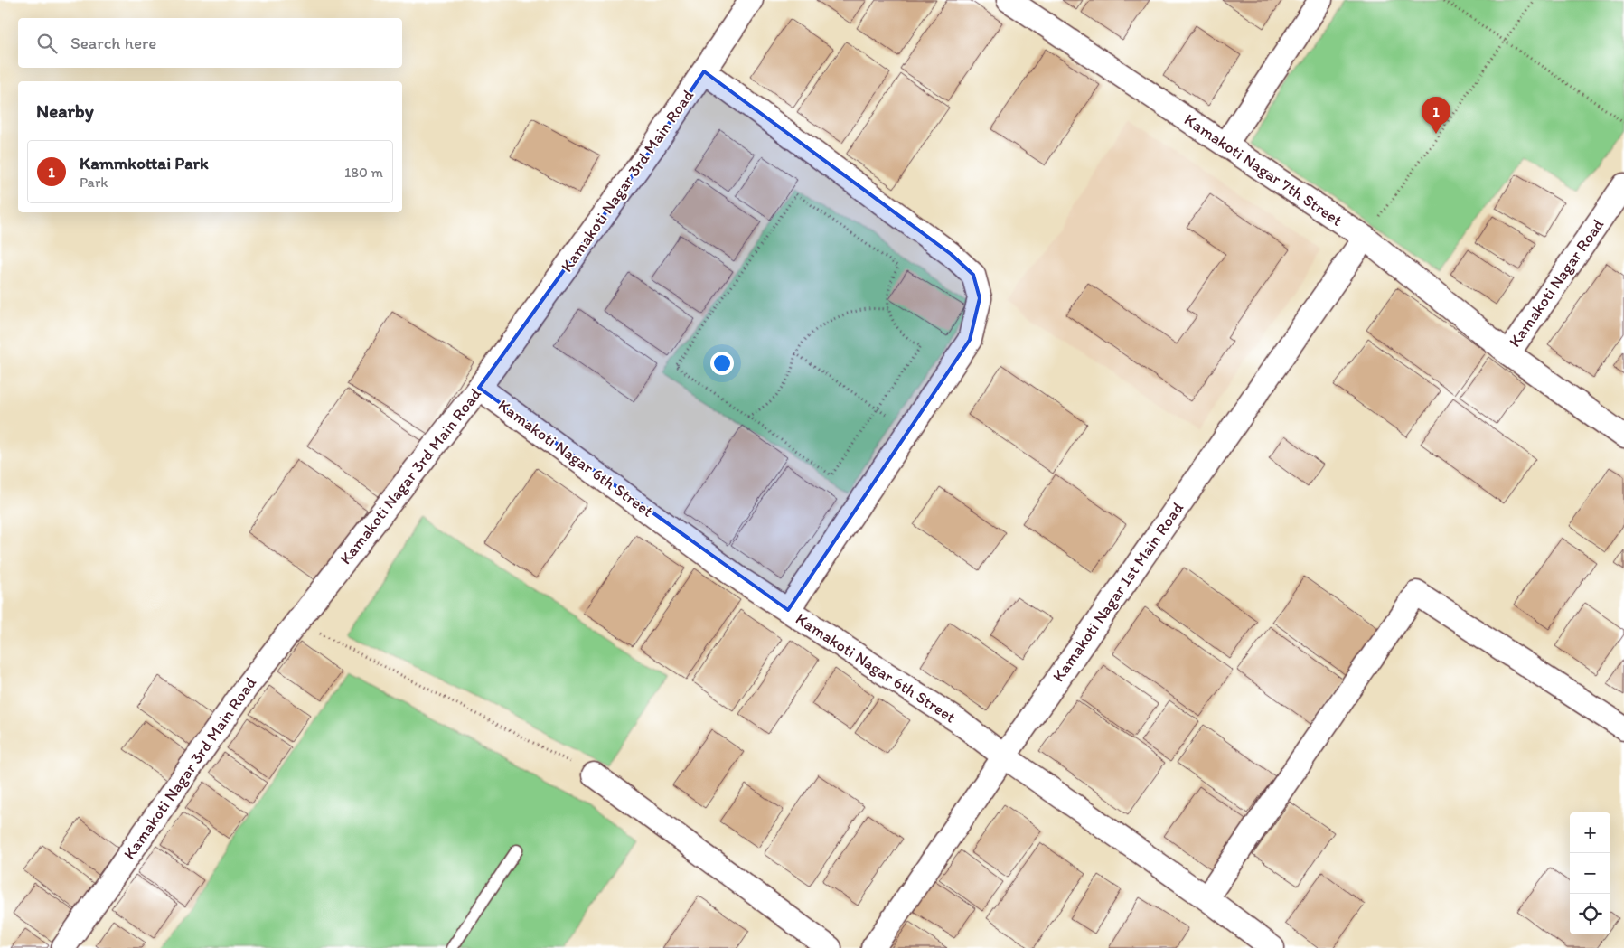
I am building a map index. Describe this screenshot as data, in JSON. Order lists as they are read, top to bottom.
{
  "streets": {
    "street": [
      "Kamakoti Nagar 7th Street",
      "Kamakoti Nagar 3rd Main Road",
      "Kamakoti Nagar Road",
      "Kamakoti Nagar 6th Street",
      "Kamakoti Nagar 1st Main Road"
    ]
  },
  "crossings": [
    ["Kamakoti Nagar 7th Street", "Kamakoti Nagar Road"],
    ["Kamakoti Nagar 7th Street", "Kamakoti Nagar 1st Main Road"],
    ["Kamakoti Nagar 3rd Main Road", "Kamakoti Nagar 6th Street"],
    ["Kamakoti Nagar 6th Street", "Kamakoti Nagar 1st Main Road"]
  ],
  "page": {
    "search": "Search here",
    "heading": "Nearby",
    "pins": "1",
    "list": [
      {
        "mark": "1",
        "name": "Kammkottai Park",
        "note": "Park",
        "value": "180 m"
      }
    ],
    "map_buttons": ["+", "−"]
  }
}
